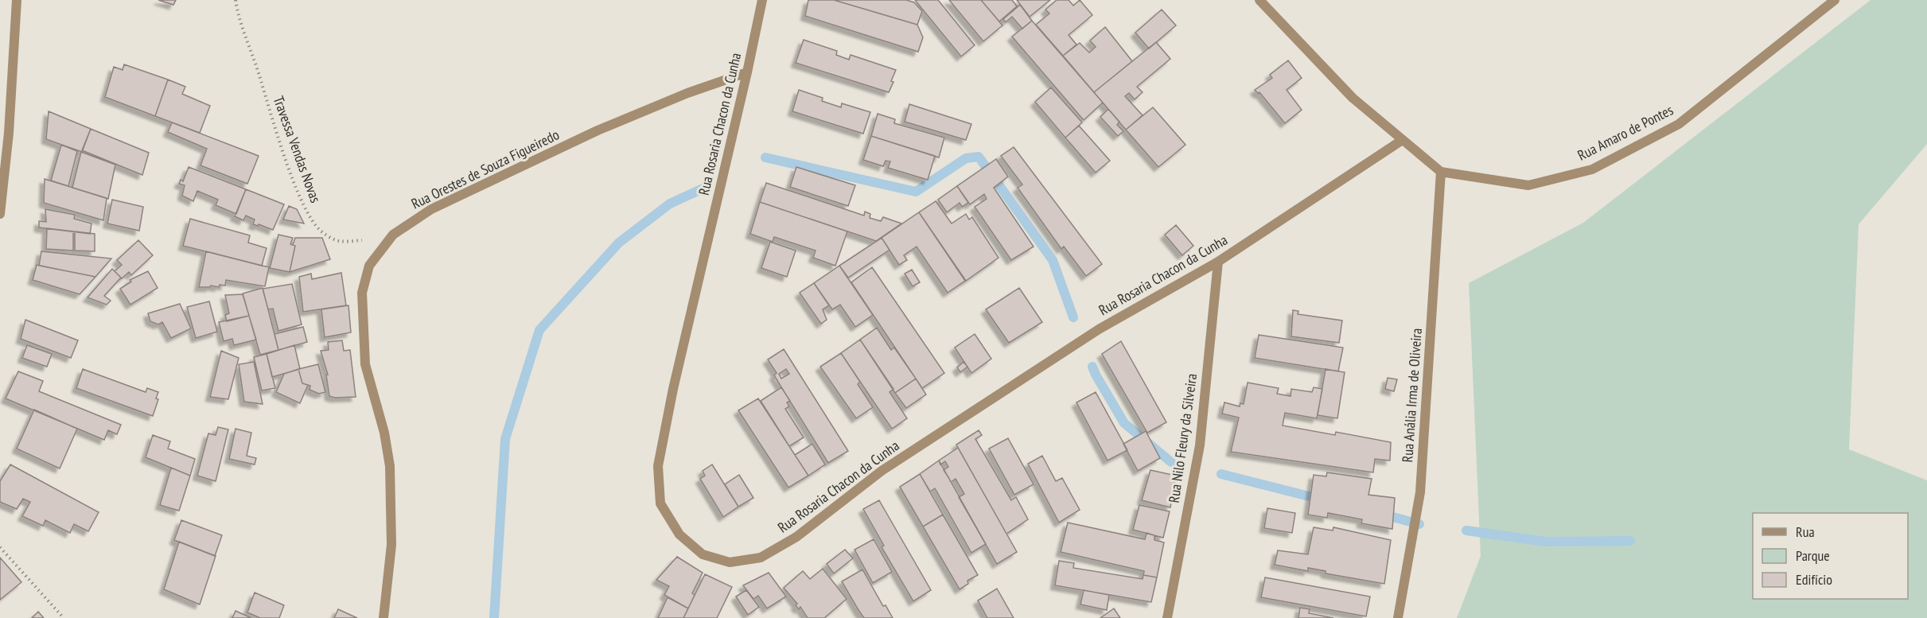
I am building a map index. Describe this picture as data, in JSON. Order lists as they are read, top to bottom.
{
  "streets": {
    "street": [
      "Rua Rosaria Chacon da Cunha",
      "Rua Amaro de Pontes",
      "Rua Orestes de Souza Figueiredo",
      "Rua Anália Irma de Oliveira",
      "Rua Nilo Fleury da Silveira"
    ],
    "path": ["Travessa Vendas Novas"]
  },
  "crossings": [
    ["Rua Rosaria Chacon da Cunha", "Rua Amaro de Pontes"],
    ["Rua Rosaria Chacon da Cunha", "Rua Orestes de Souza Figueiredo"],
    ["Rua Rosaria Chacon da Cunha", "Rua Nilo Fleury da Silveira"],
    ["Rua Amaro de Pontes", "Rua Anália Irma de Oliveira"],
    ["Travessa Vendas Novas", "Rua Orestes de Souza Figueiredo"]
  ],
  "legend": ["Rua", "Parque", "Edifício"]
}
